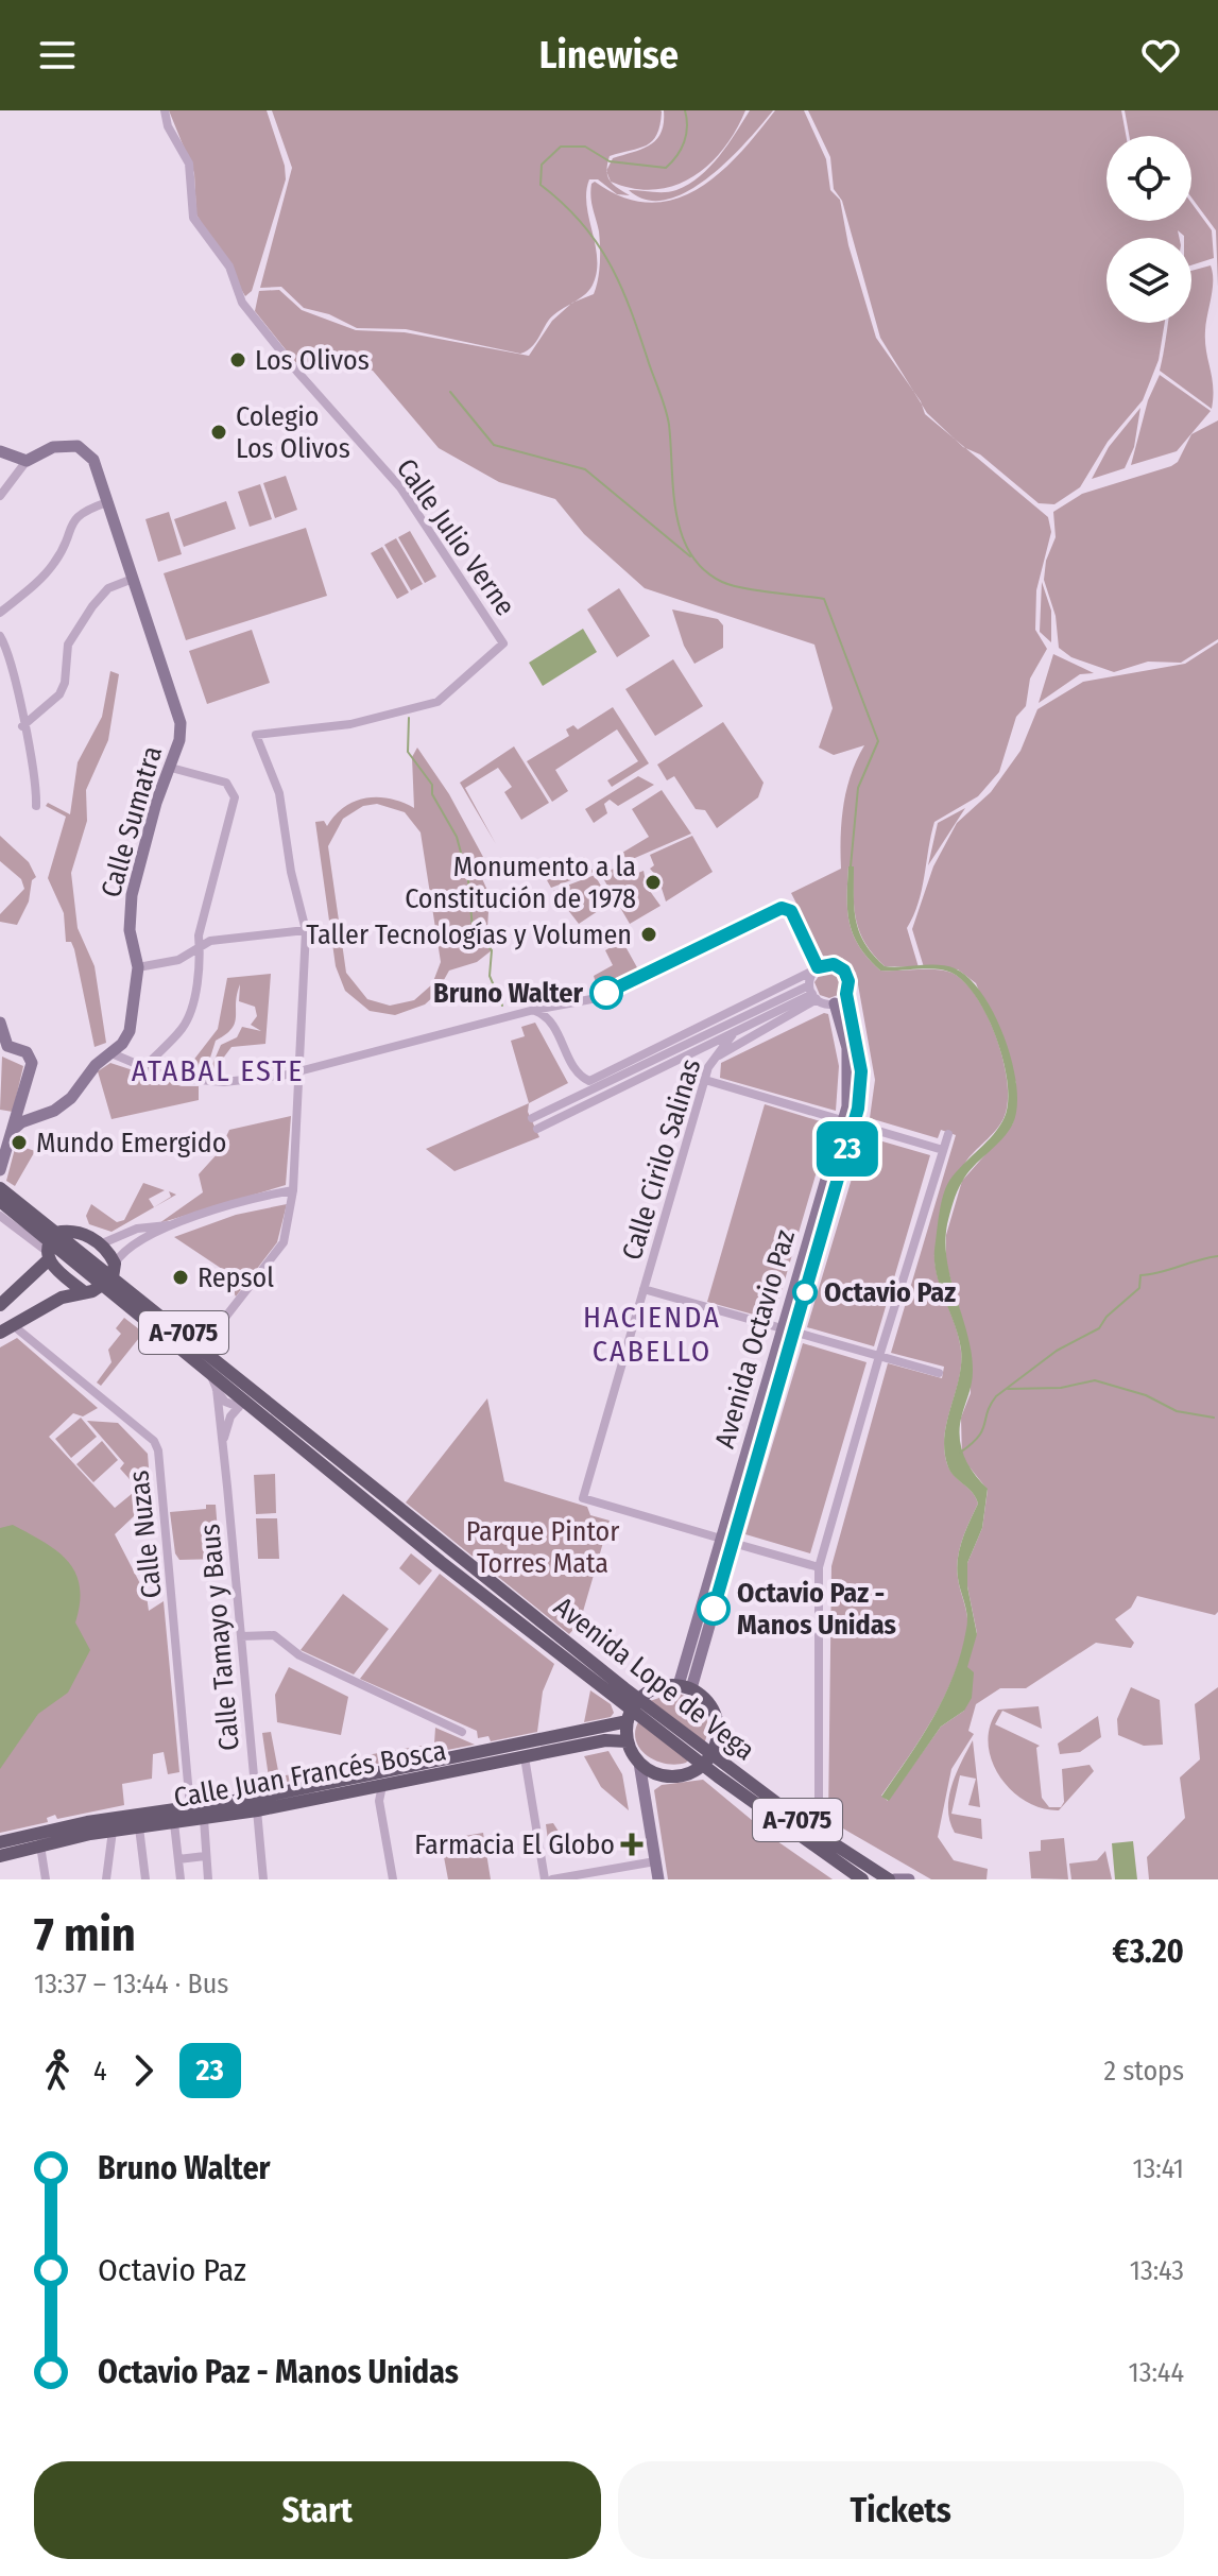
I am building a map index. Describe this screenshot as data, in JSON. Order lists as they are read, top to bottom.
{
  "streets": {
    "main road": ["A-7075", "Avenida Lope de Vega", "Calle Juan Francés Bosca"],
    "street": [
      "Calle Julio Verne",
      "Calle Sumatra",
      "Calle Cirilo Salinas",
      "Avenida Octavio Paz",
      "Calle Nuzas",
      "Calle Tamayo y Baus"
    ]
  },
  "crossings": [
    ["Calle Julio Verne", "Avenida Lope de Vega"],
    ["Calle Cirilo Salinas", "Avenida Octavio Paz"],
    ["Avenida Octavio Paz", "Calle Juan Francés Bosca"],
    ["Calle Nuzas", "Calle Juan Francés Bosca"],
    ["Calle Tamayo y Baus", "Avenida Lope de Vega"],
    ["Calle Tamayo y Baus", "Calle Juan Francés Bosca"],
    ["Avenida Lope de Vega", "Calle Juan Francés Bosca"]
  ],
  "districts": ["ATABAL ESTE", "HACIENDA CABELLO"],
  "parks": ["Parque Pintor Torres Mata"],
  "places": {
    "other": [
      "Los Olivos",
      "Colegio Los Olivos",
      "Monumento a la Constitución de 1978",
      "Taller Tecnologías y Volumen",
      "Bruno Walter",
      "Mundo Emergido",
      "Repsol",
      "Octavio Paz",
      "Octavio Paz - Manos Unidas"
    ],
    "health": ["Farmacia El Globo"]
  },
  "lines": ["bus line 23"],
  "page": {
    "header": "Linewise",
    "on_map": "23",
    "heading": ["7 min", "13:37 – 13:44 · Bus", "€3.20"],
    "legs": ["4", "23", "2 stops"],
    "list": [
      {
        "name": "Bruno Walter",
        "value": "13:41"
      },
      {
        "name": "Octavio Paz",
        "value": "13:43"
      },
      {
        "name": "Octavio Paz - Manos Unidas",
        "value": "13:44"
      }
    ],
    "buttons": ["Start", "Tickets"]
  }
}
